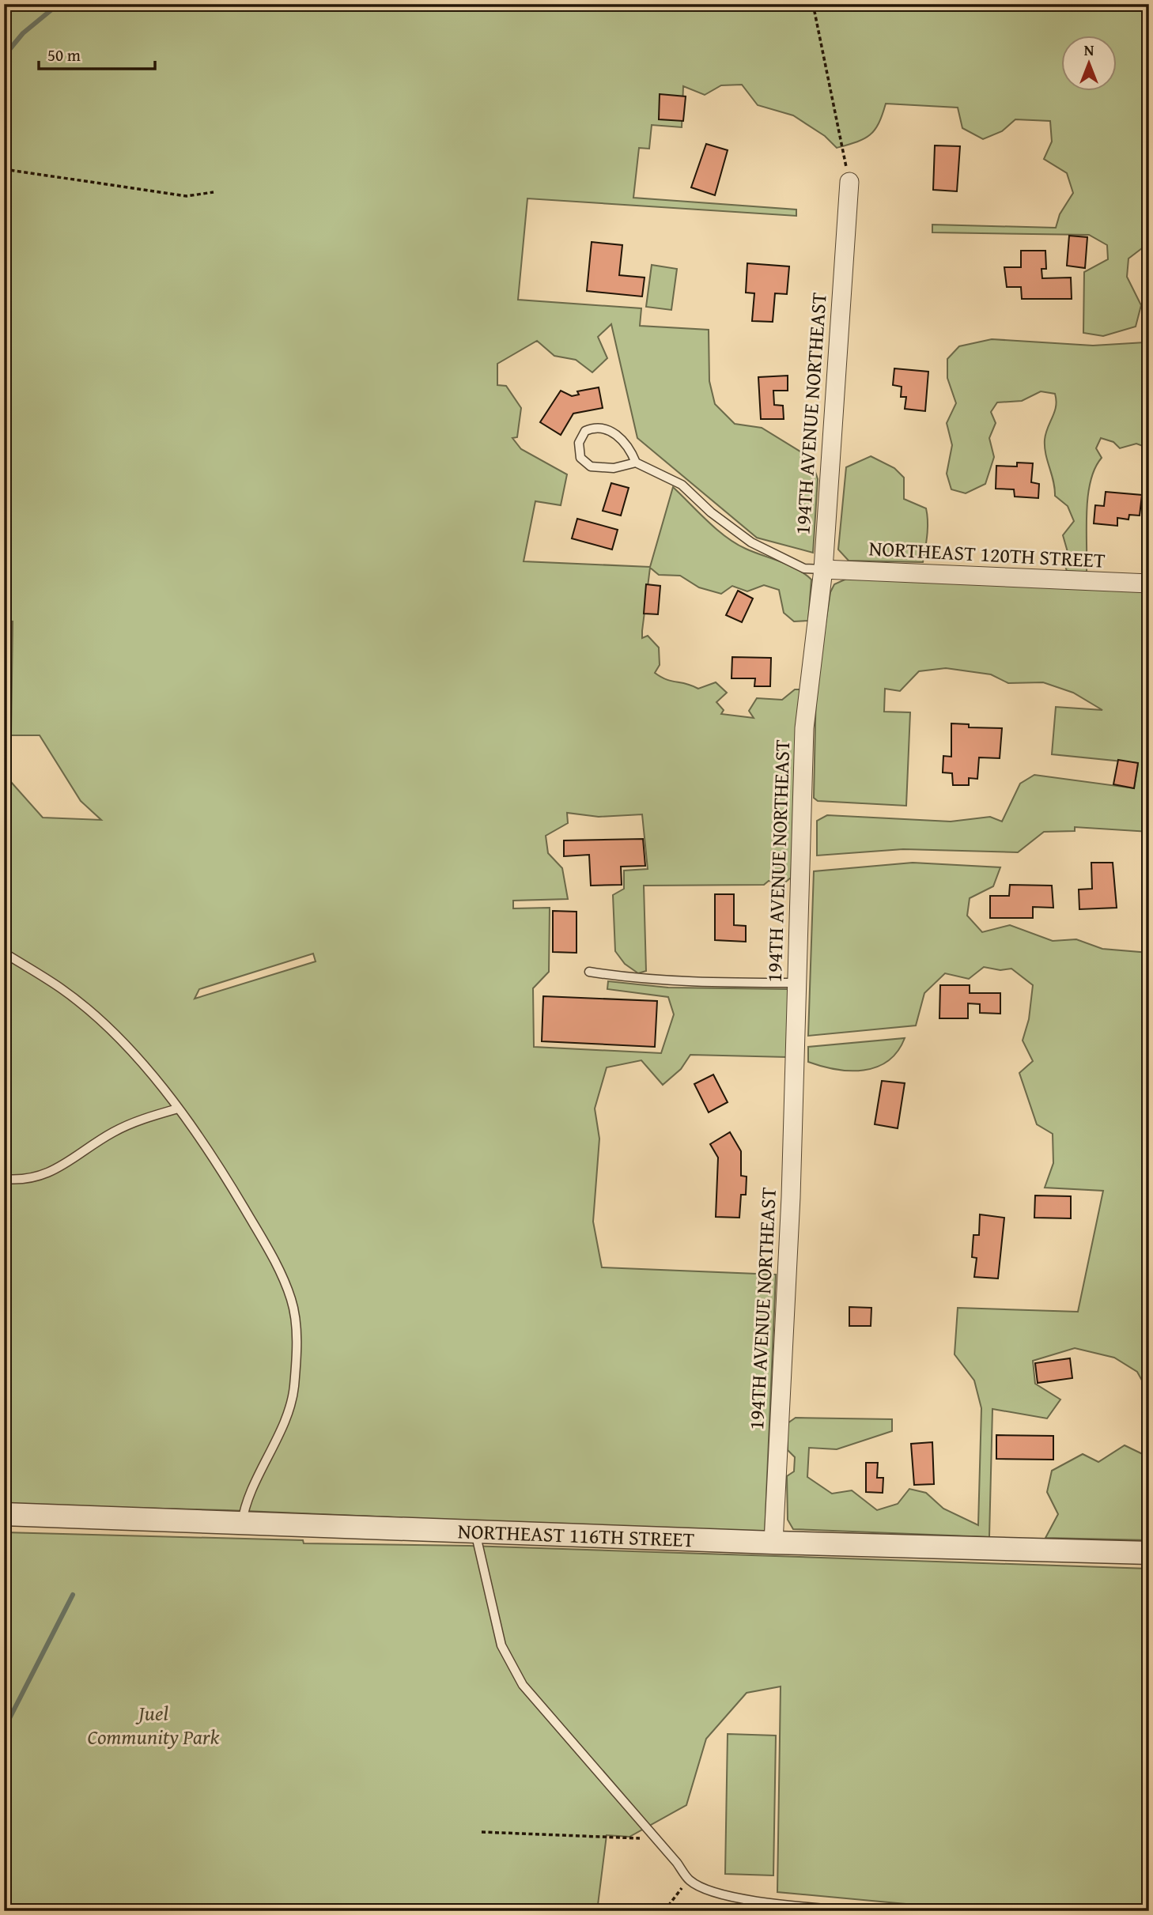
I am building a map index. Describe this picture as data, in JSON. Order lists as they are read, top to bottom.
{
  "streets": {
    "street": ["194TH AVENUE NORTHEAST", "NORTHEAST 120TH STREET", "NORTHEAST 116TH STREET"]
  },
  "crossings": [
    ["194TH AVENUE NORTHEAST", "NORTHEAST 120TH STREET"],
    ["194TH AVENUE NORTHEAST", "NORTHEAST 116TH STREET"]
  ],
  "parks": ["Juel Community Park"],
  "scale_bar": "50 m",
  "north": "top"
}
